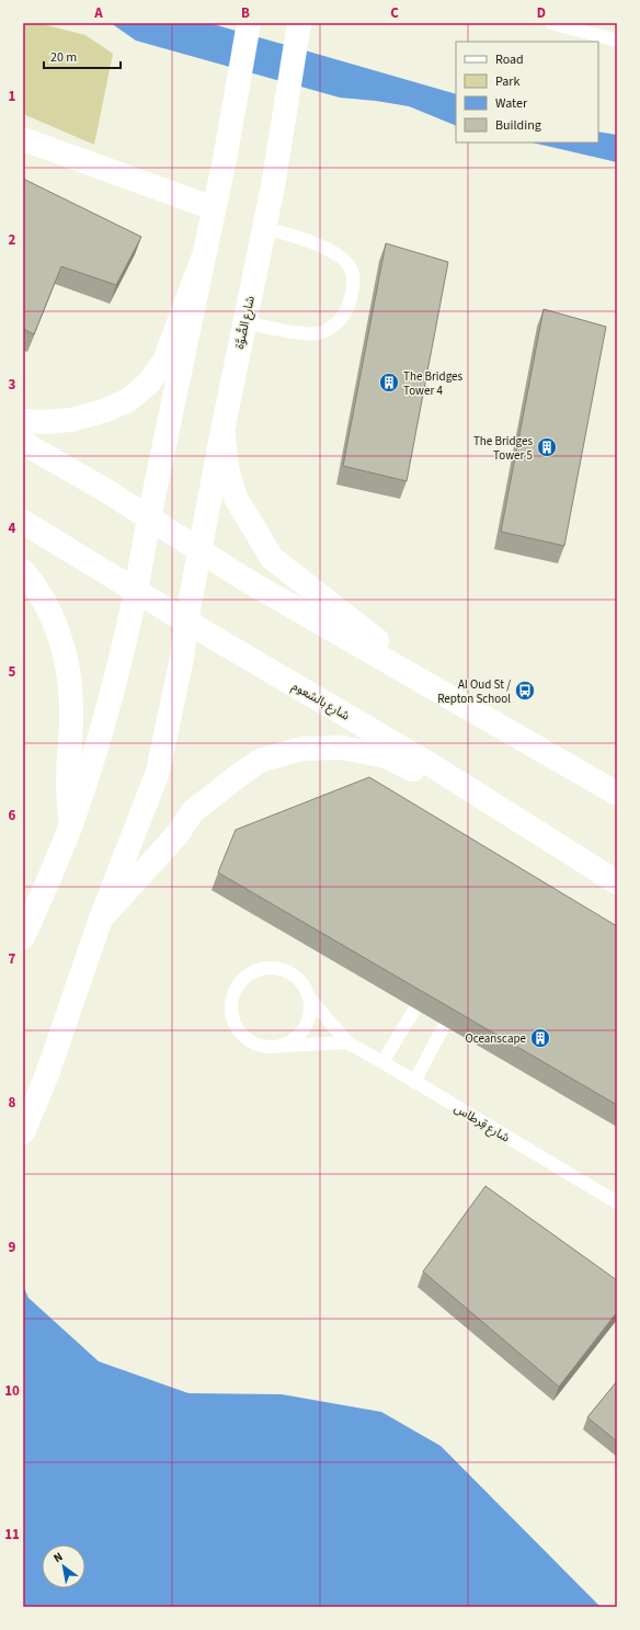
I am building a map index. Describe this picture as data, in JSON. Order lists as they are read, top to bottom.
{
  "streets": {
    "main road": ["شارع الصُّوَّة", "شارع بالشعوم"],
    "lane": ["شارع قِرطاس"]
  },
  "crossings": [
    ["شارع الصُّوَّة", "شارع بالشعوم"]
  ],
  "places": {
    "building": ["The Bridges Tower 4", "The Bridges Tower 5", "Oceanscape"],
    "bus stop": ["Al Oud St / Repton School"]
  },
  "legend": [
    "Road",
    "Park",
    "Water",
    "Building"
  ],
  "scale_bar": "20 m",
  "north": "top left",
  "grid": {
    "columns": [
      "A",
      "B",
      "C",
      "D"
    ],
    "rows": [
      "1",
      "2",
      "3",
      "4",
      "5",
      "6",
      "7",
      "8",
      "9",
      "10",
      "11"
    ]
  }
}
